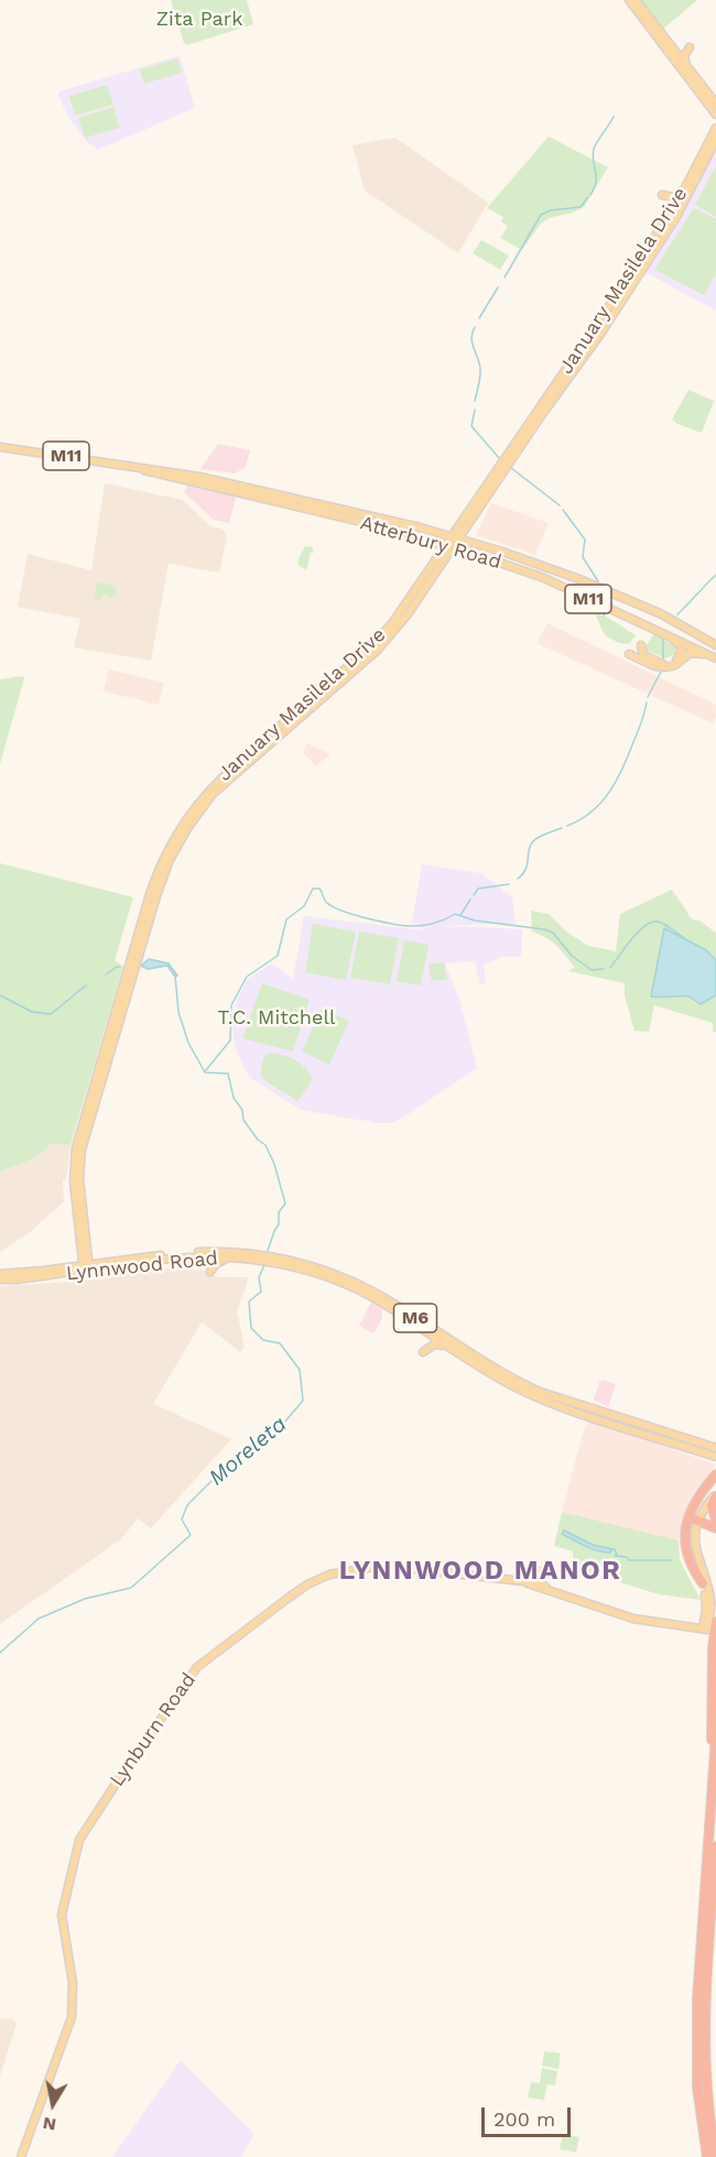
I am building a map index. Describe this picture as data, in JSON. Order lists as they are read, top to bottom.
{
  "streets": {
    "main road": [
      "January Masilela Drive",
      "M11",
      "Atterbury Road",
      "Lynnwood Road",
      "M6",
      "Lynburn Road"
    ]
  },
  "crossings": [
    ["January Masilela Drive", "Atterbury Road"],
    ["January Masilela Drive", "Lynnwood Road"]
  ],
  "districts": ["LYNNWOOD MANOR"],
  "water": ["Moreleta"],
  "parks": ["Zita Park", "T.C. Mitchell"],
  "scale_bar": "200 m",
  "north": "bottom"
}
